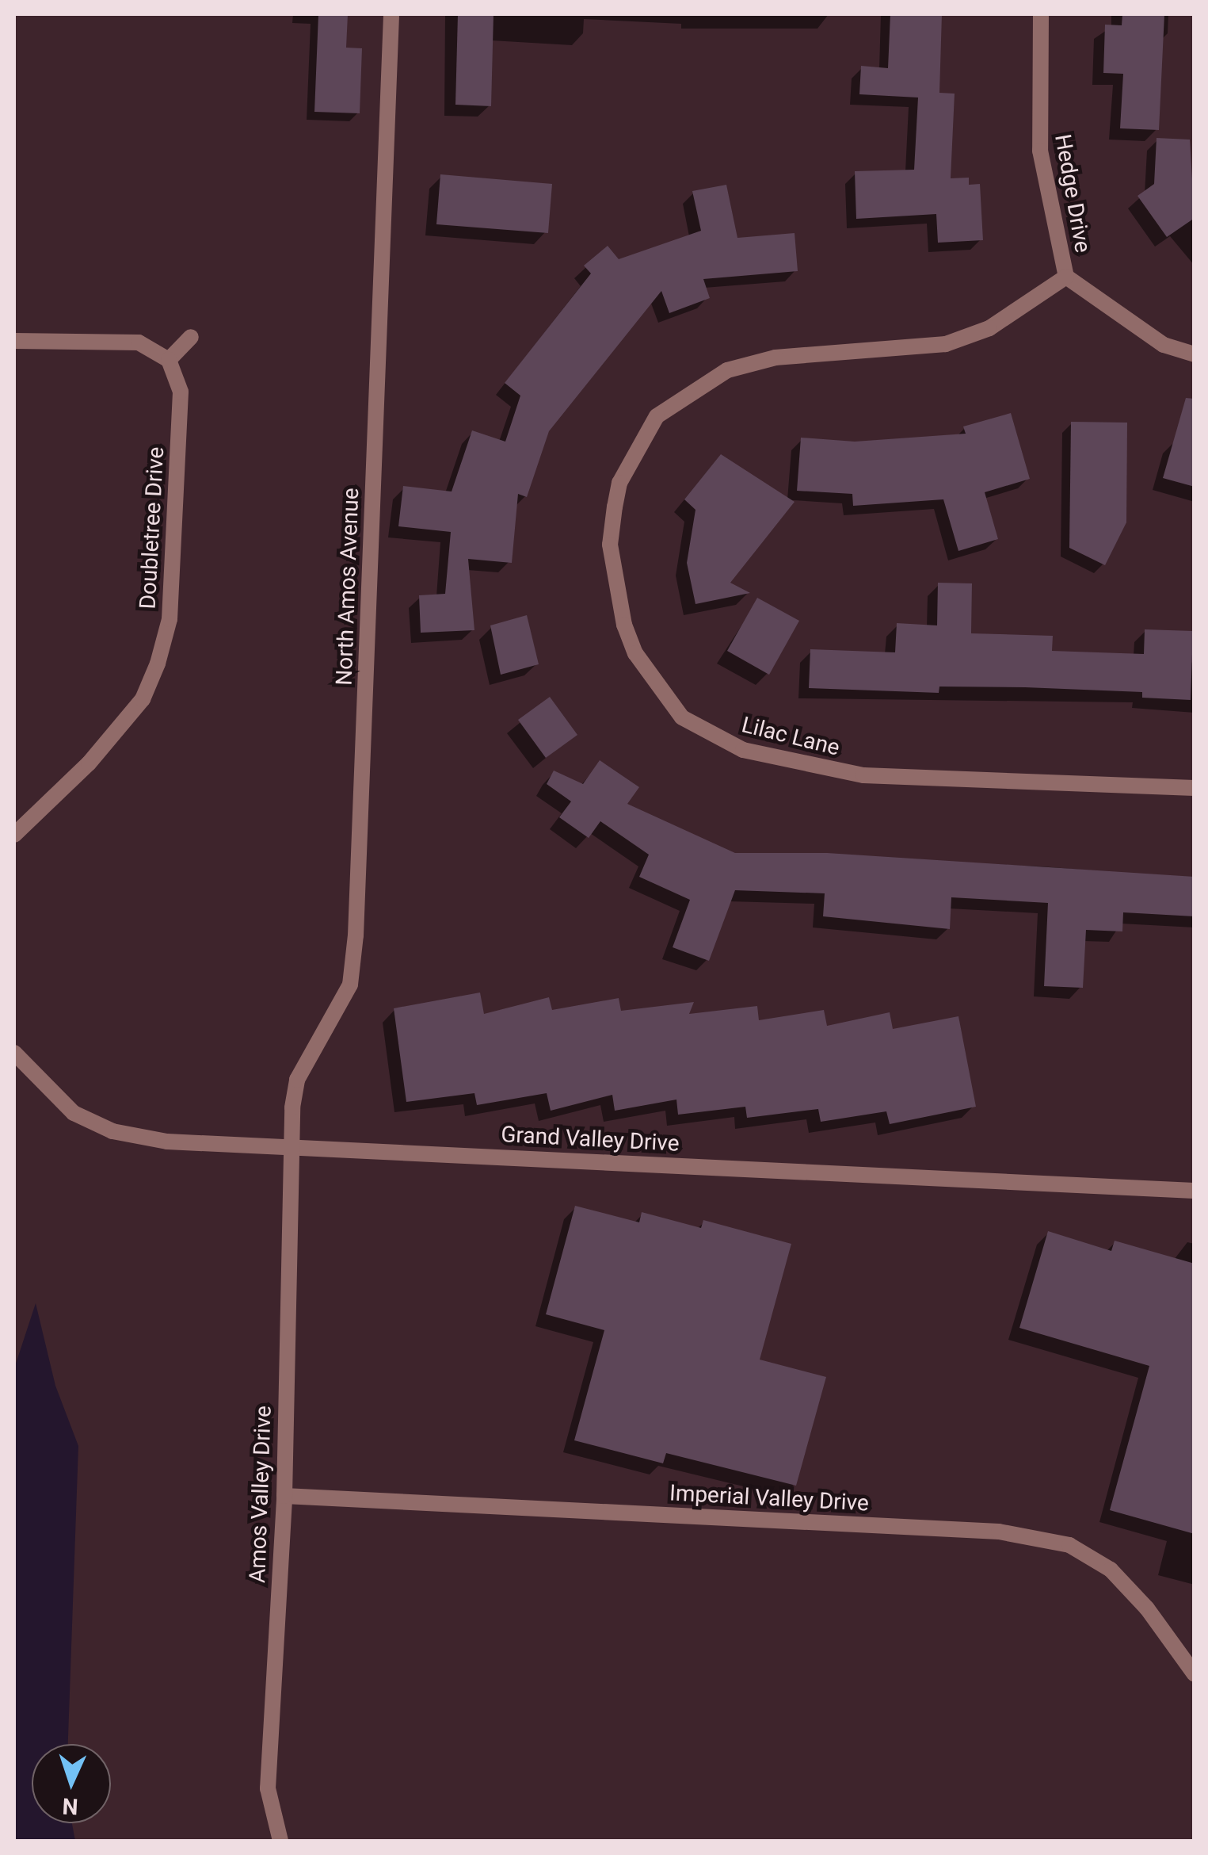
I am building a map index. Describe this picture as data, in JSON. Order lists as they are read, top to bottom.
{
  "streets": {
    "street": [
      "Hedge Drive",
      "Doubletree Drive",
      "North Amos Avenue",
      "Lilac Lane",
      "Grand Valley Drive",
      "Amos Valley Drive",
      "Imperial Valley Drive"
    ]
  },
  "crossings": [
    ["Hedge Drive", "Lilac Lane"],
    ["North Amos Avenue", "Grand Valley Drive"],
    ["North Amos Avenue", "Amos Valley Drive"],
    ["Grand Valley Drive", "Amos Valley Drive"],
    ["Amos Valley Drive", "Imperial Valley Drive"]
  ],
  "north": "bottom"
}
